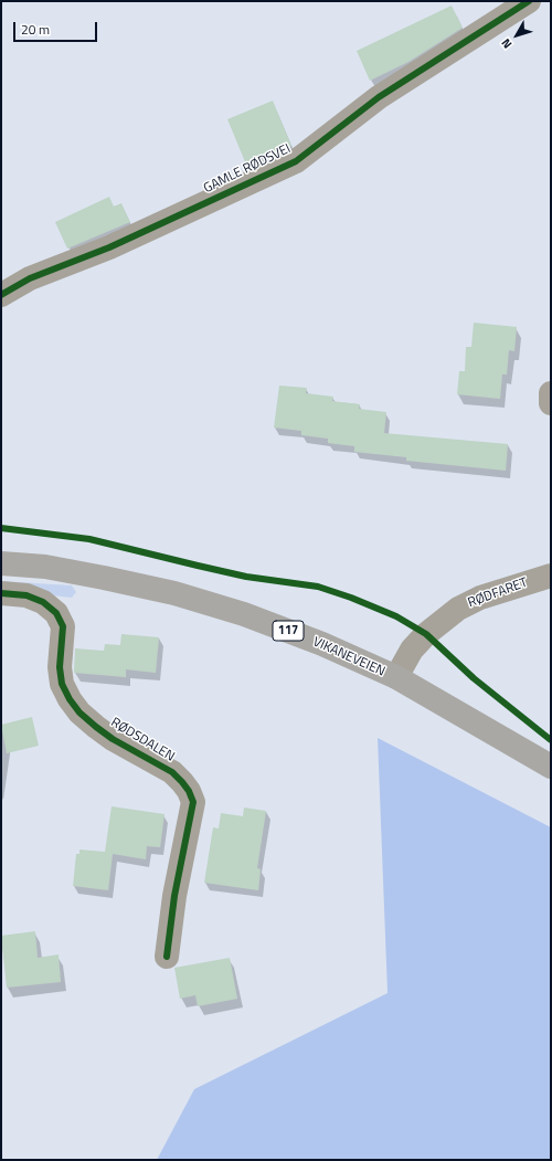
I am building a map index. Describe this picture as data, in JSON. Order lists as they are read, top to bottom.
{
  "streets": {
    "main road": ["117", "VIKANEVEIEN"],
    "street": ["GAMLE RØDSVEI", "RØDFARET", "RØDSDALEN"]
  },
  "crossings": [
    ["RØDFARET", "VIKANEVEIEN"]
  ],
  "scale_bar": "20 m",
  "north": "bottom left"
}
